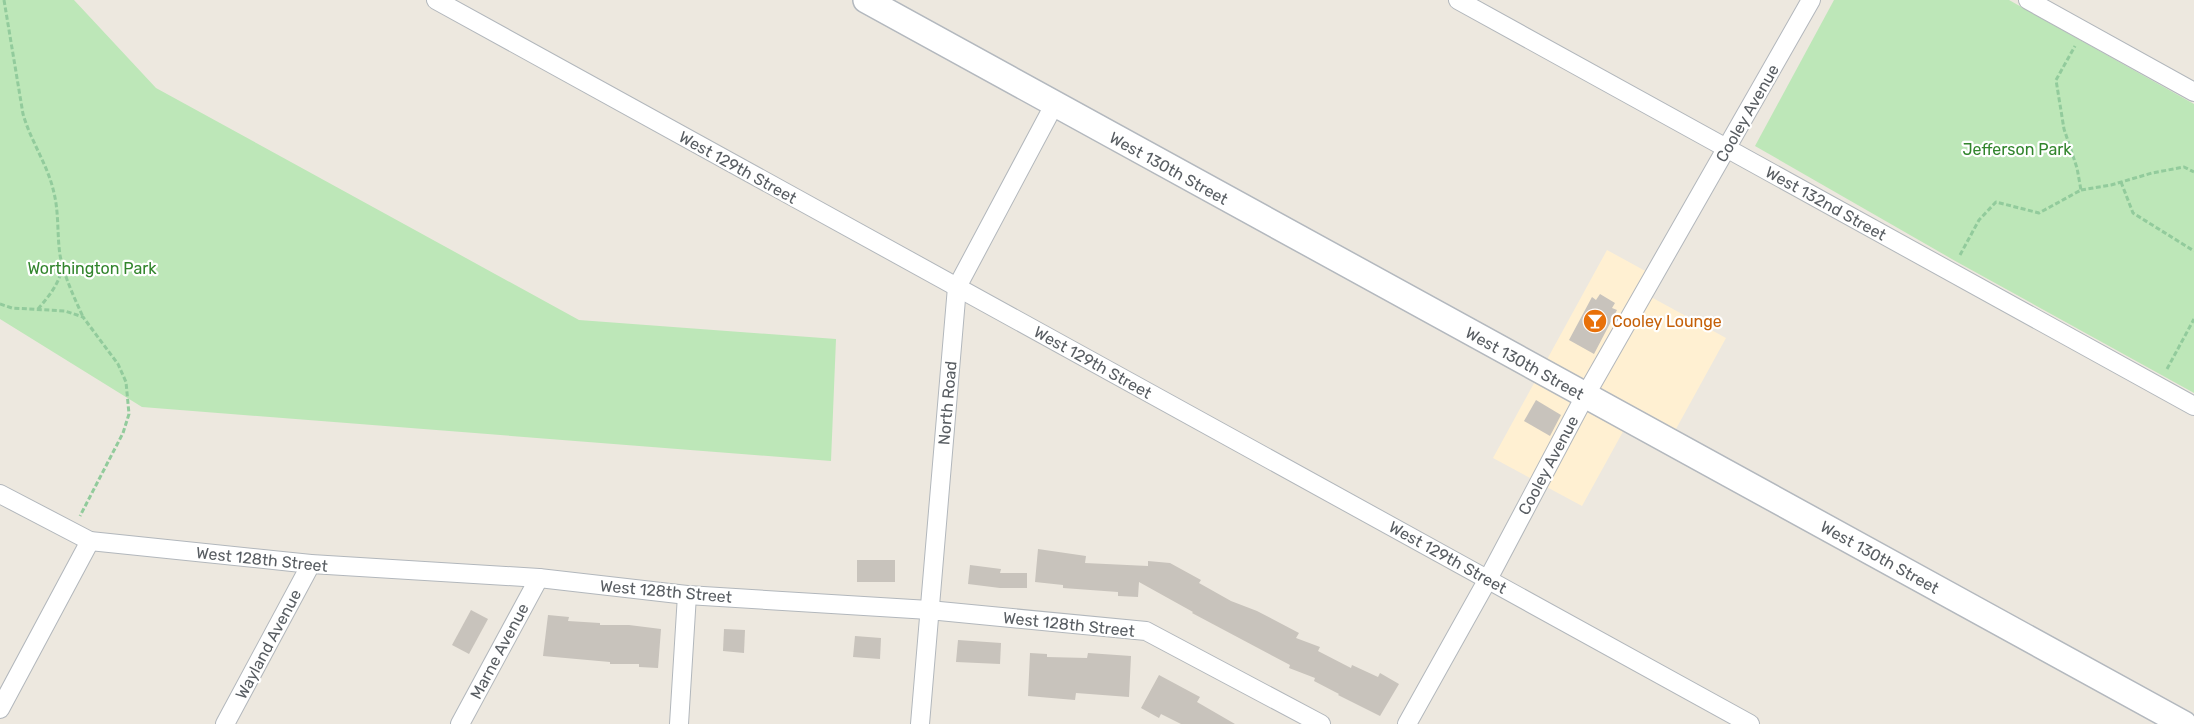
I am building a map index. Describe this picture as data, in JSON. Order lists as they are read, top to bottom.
{
  "streets": {
    "main road": ["West 130th Street"],
    "street": [
      "Cooley Avenue",
      "West 129th Street",
      "West 132nd Street",
      "North Road",
      "West 128th Street",
      "Wayland Avenue",
      "Marne Avenue"
    ]
  },
  "crossings": [
    ["Cooley Avenue", "West 129th Street"],
    ["Cooley Avenue", "West 130th Street"],
    ["Cooley Avenue", "West 132nd Street"],
    ["West 129th Street", "North Road"],
    ["West 130th Street", "North Road"],
    ["North Road", "West 128th Street"],
    ["West 128th Street", "Wayland Avenue"],
    ["West 128th Street", "Marne Avenue"]
  ],
  "parks": ["Jefferson Park", "Worthington Park"],
  "places": {
    "bar": ["Cooley Lounge"]
  }
}
